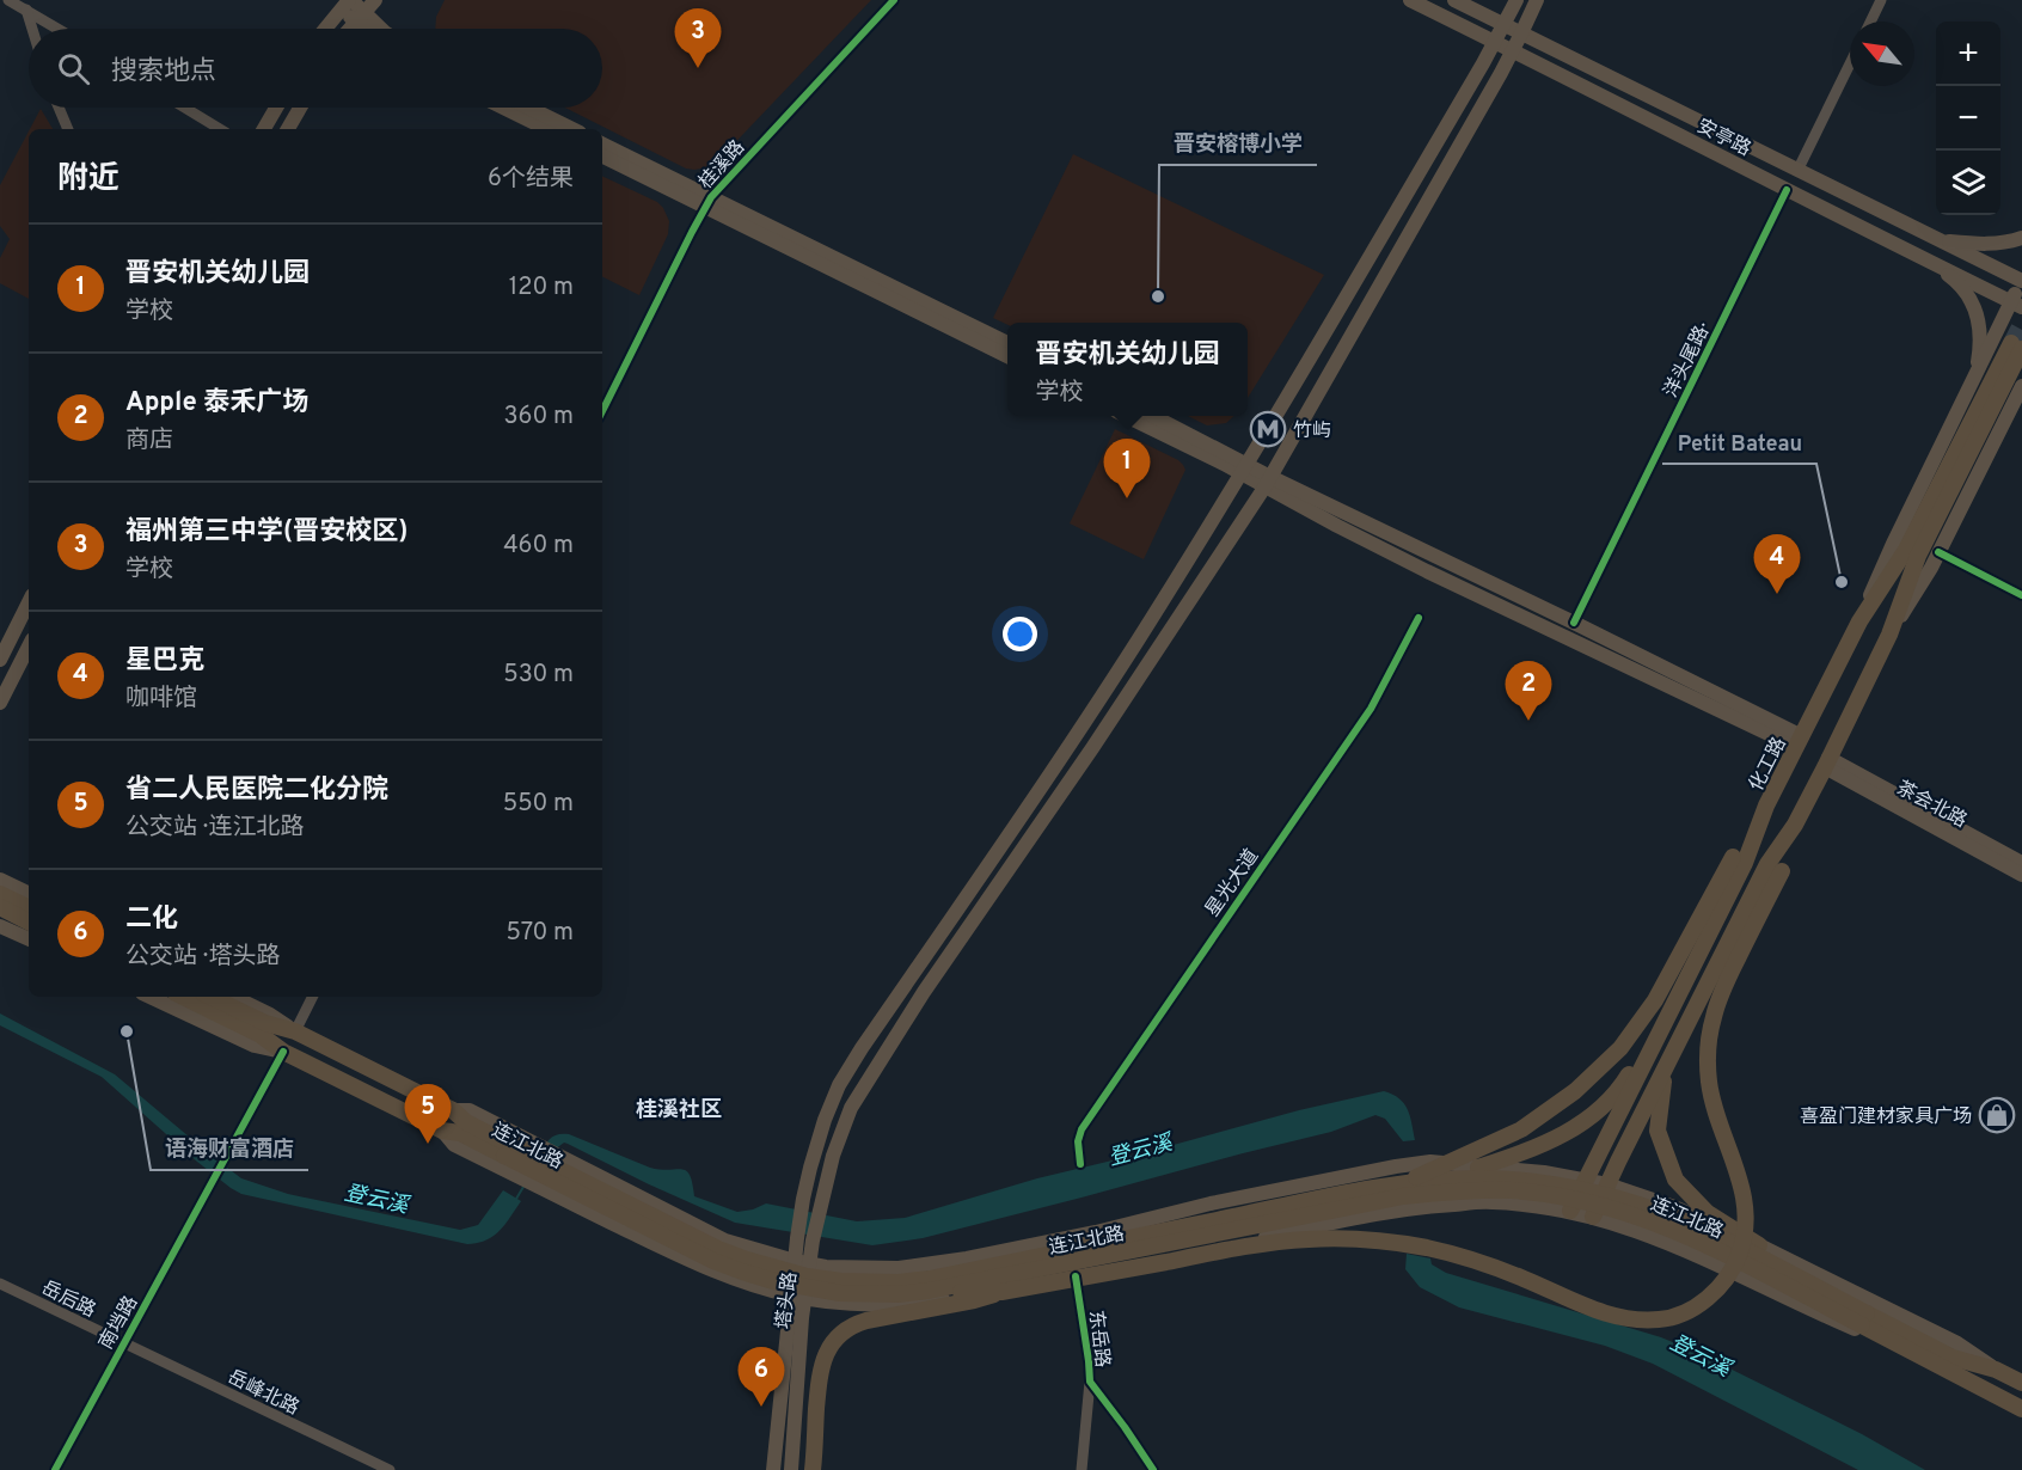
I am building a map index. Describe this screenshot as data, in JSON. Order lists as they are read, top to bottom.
{
  "streets": {
    "highway": ["化工路", "连江北路"],
    "main road": ["安亭路", "茶会北路", "塔头路"],
    "street": [
      "桂溪路",
      "洋头尾路·",
      "星光大道",
      "岳后路",
      "南垱路",
      "东岳路",
      "岳峰北路"
    ]
  },
  "crossings": [
    ["安亭路", "洋头尾路·"],
    ["化工路", "茶会北路"],
    ["连江北路", "南垱路"],
    ["岳后路", "南垱路"],
    ["岳后路", "岳峰北路"],
    ["南垱路", "岳峰北路"]
  ],
  "districts": ["桂溪社区"],
  "water": ["登云溪"],
  "places": {
    "other": ["晋安榕博小学", "Petit Bateau", "语海财富酒店"],
    "metro station": ["竹屿"],
    "shop": ["喜盈门建材家具广场"]
  },
  "north": "top left",
  "page": {
    "pins": [
      "3",
      "1",
      "4",
      "2",
      "5",
      "6"
    ],
    "map_buttons": ["+", "−"],
    "search": "搜索地点",
    "heading": ["附近", "6个结果"],
    "list": [
      {
        "mark": "1",
        "name": "晋安机关幼儿园",
        "note": "学校",
        "value": "120 m"
      },
      {
        "mark": "2",
        "name": "Apple 泰禾广场",
        "note": "商店",
        "value": "360 m"
      },
      {
        "mark": "3",
        "name": "福州第三中学(晋安校区)",
        "note": "学校",
        "value": "460 m"
      },
      {
        "mark": "4",
        "name": "星巴克",
        "note": "咖啡馆",
        "value": "530 m"
      },
      {
        "mark": "5",
        "name": "省二人民医院二化分院",
        "note": "公交站 · 连江北路",
        "value": "550 m"
      },
      {
        "mark": "6",
        "name": "二化",
        "note": "公交站 · 塔头路",
        "value": "570 m"
      }
    ],
    "popup": ["晋安机关幼儿园", "学校"]
  }
}
